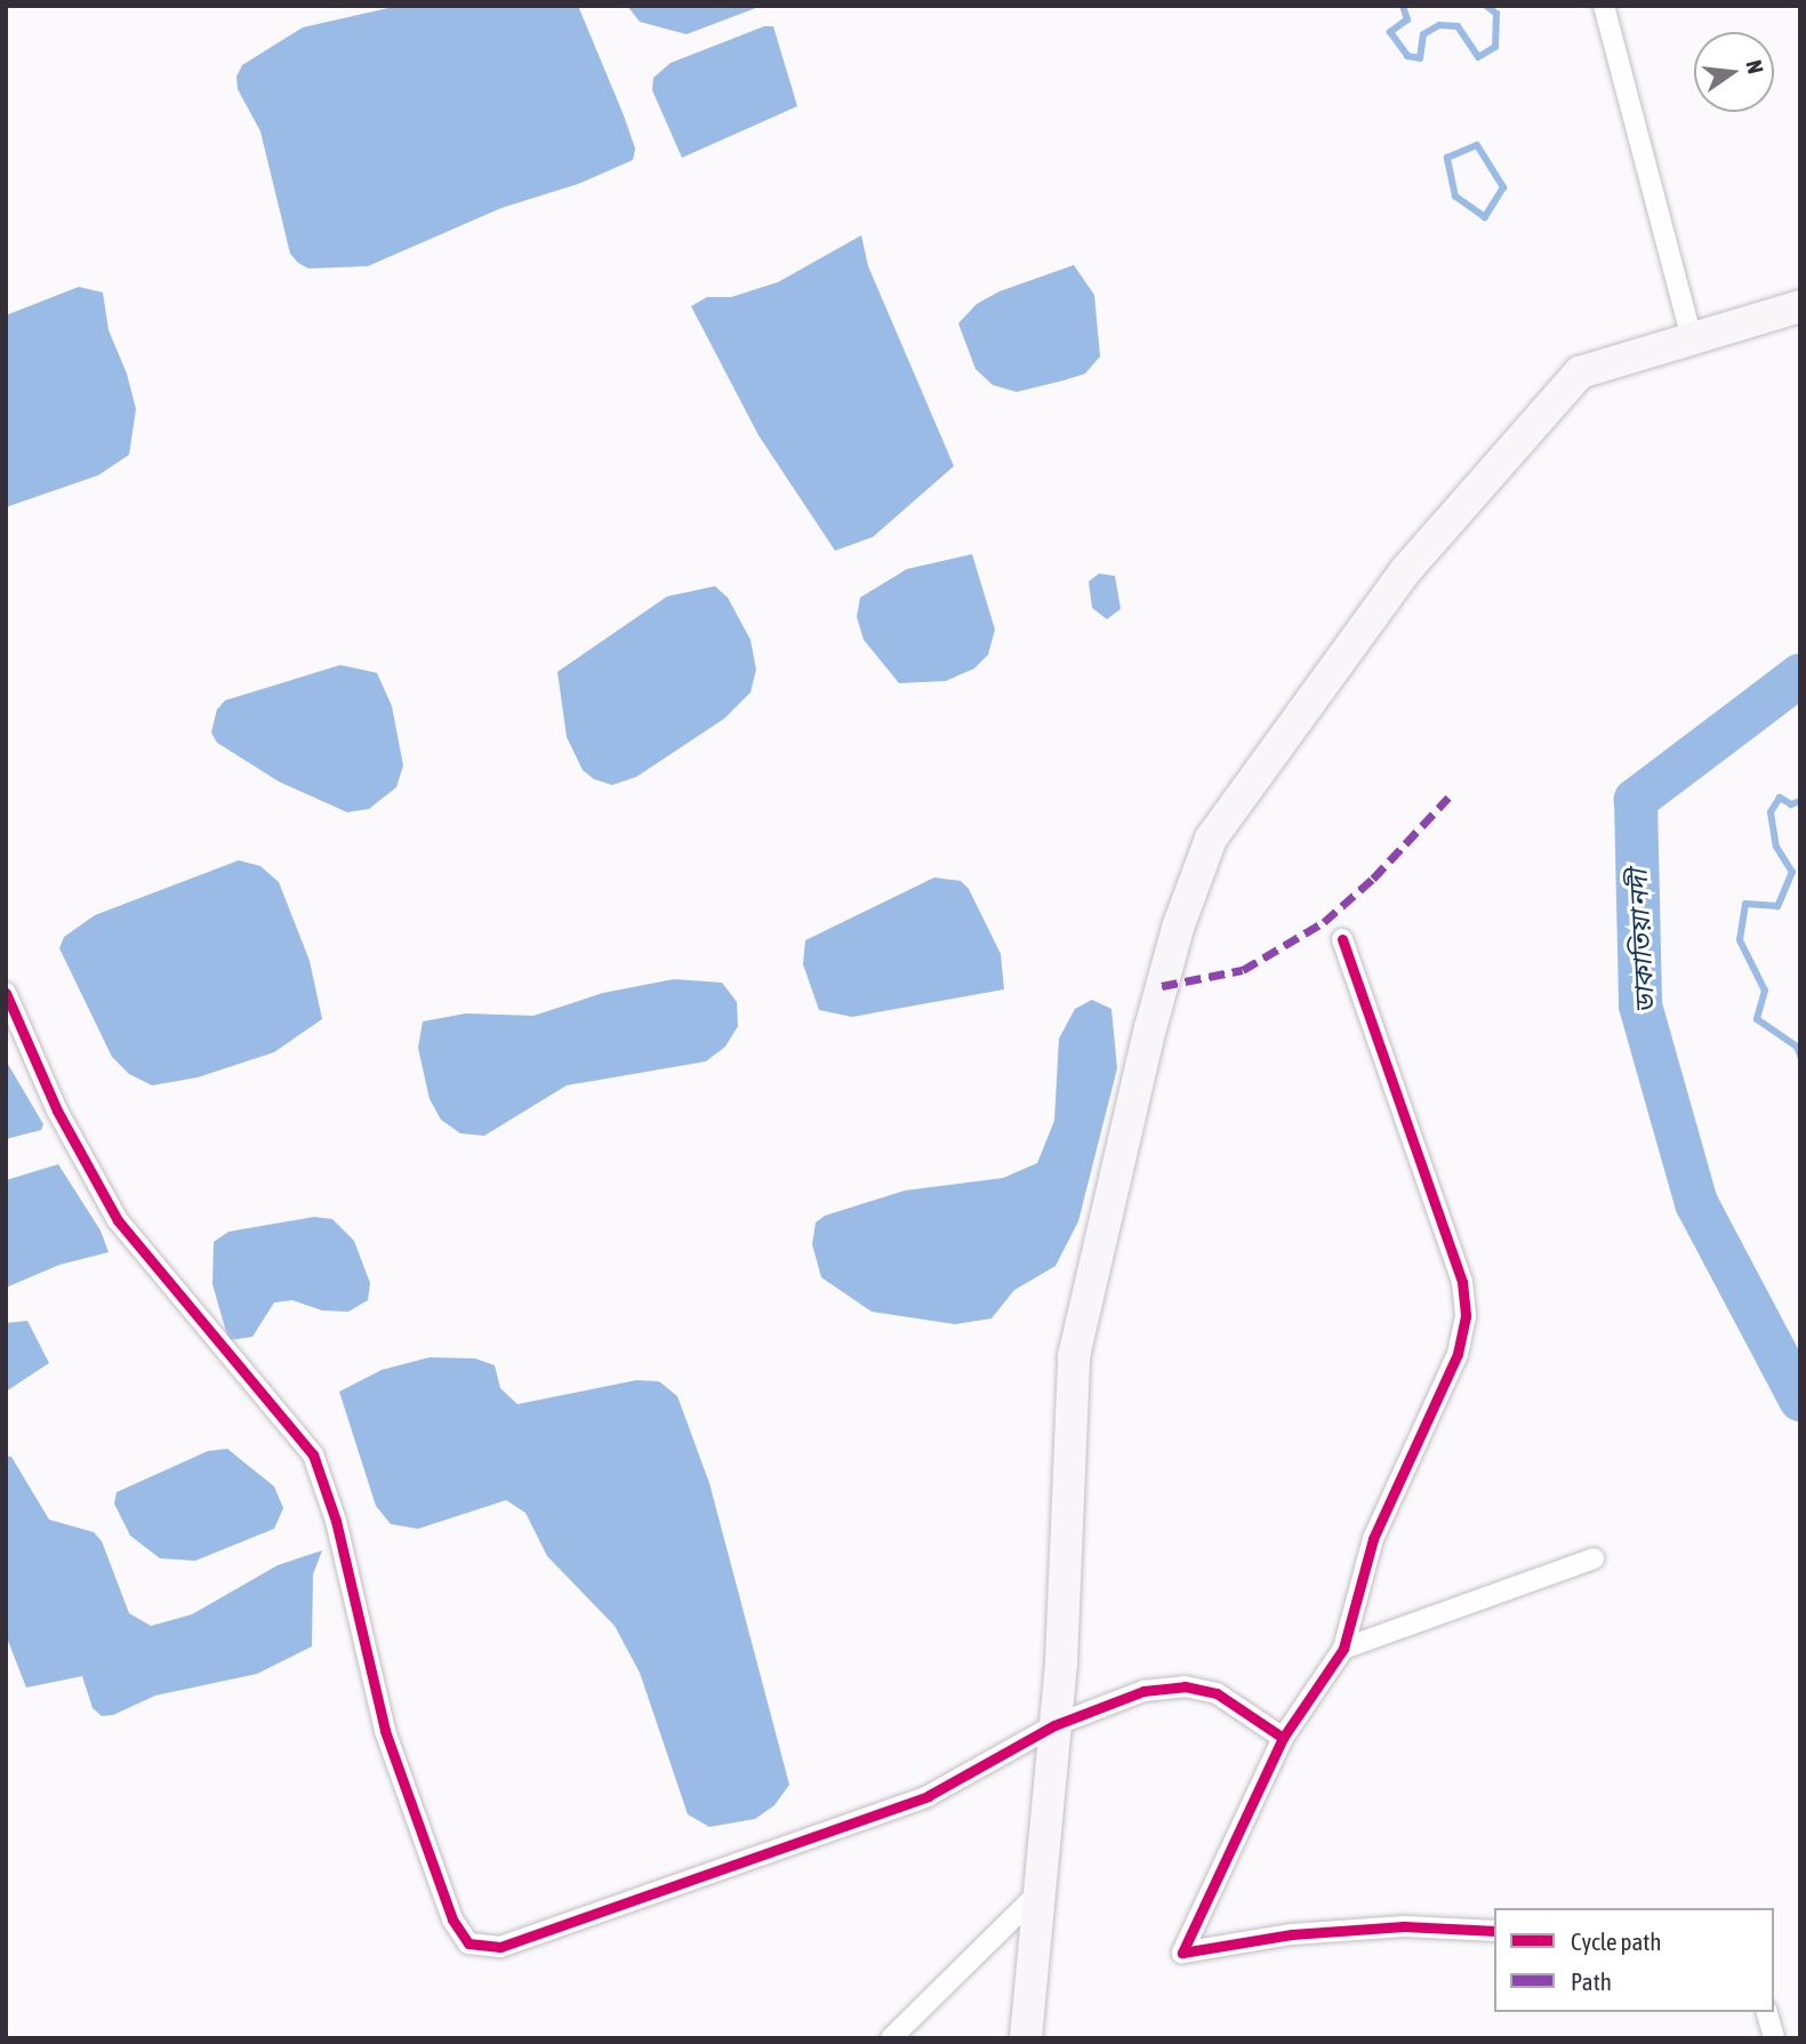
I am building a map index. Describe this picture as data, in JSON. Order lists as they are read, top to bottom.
{
  "water": ["ডাকাতিয়া নদী"],
  "legend": ["Cycle path", "Path"],
  "north": "right"
}
